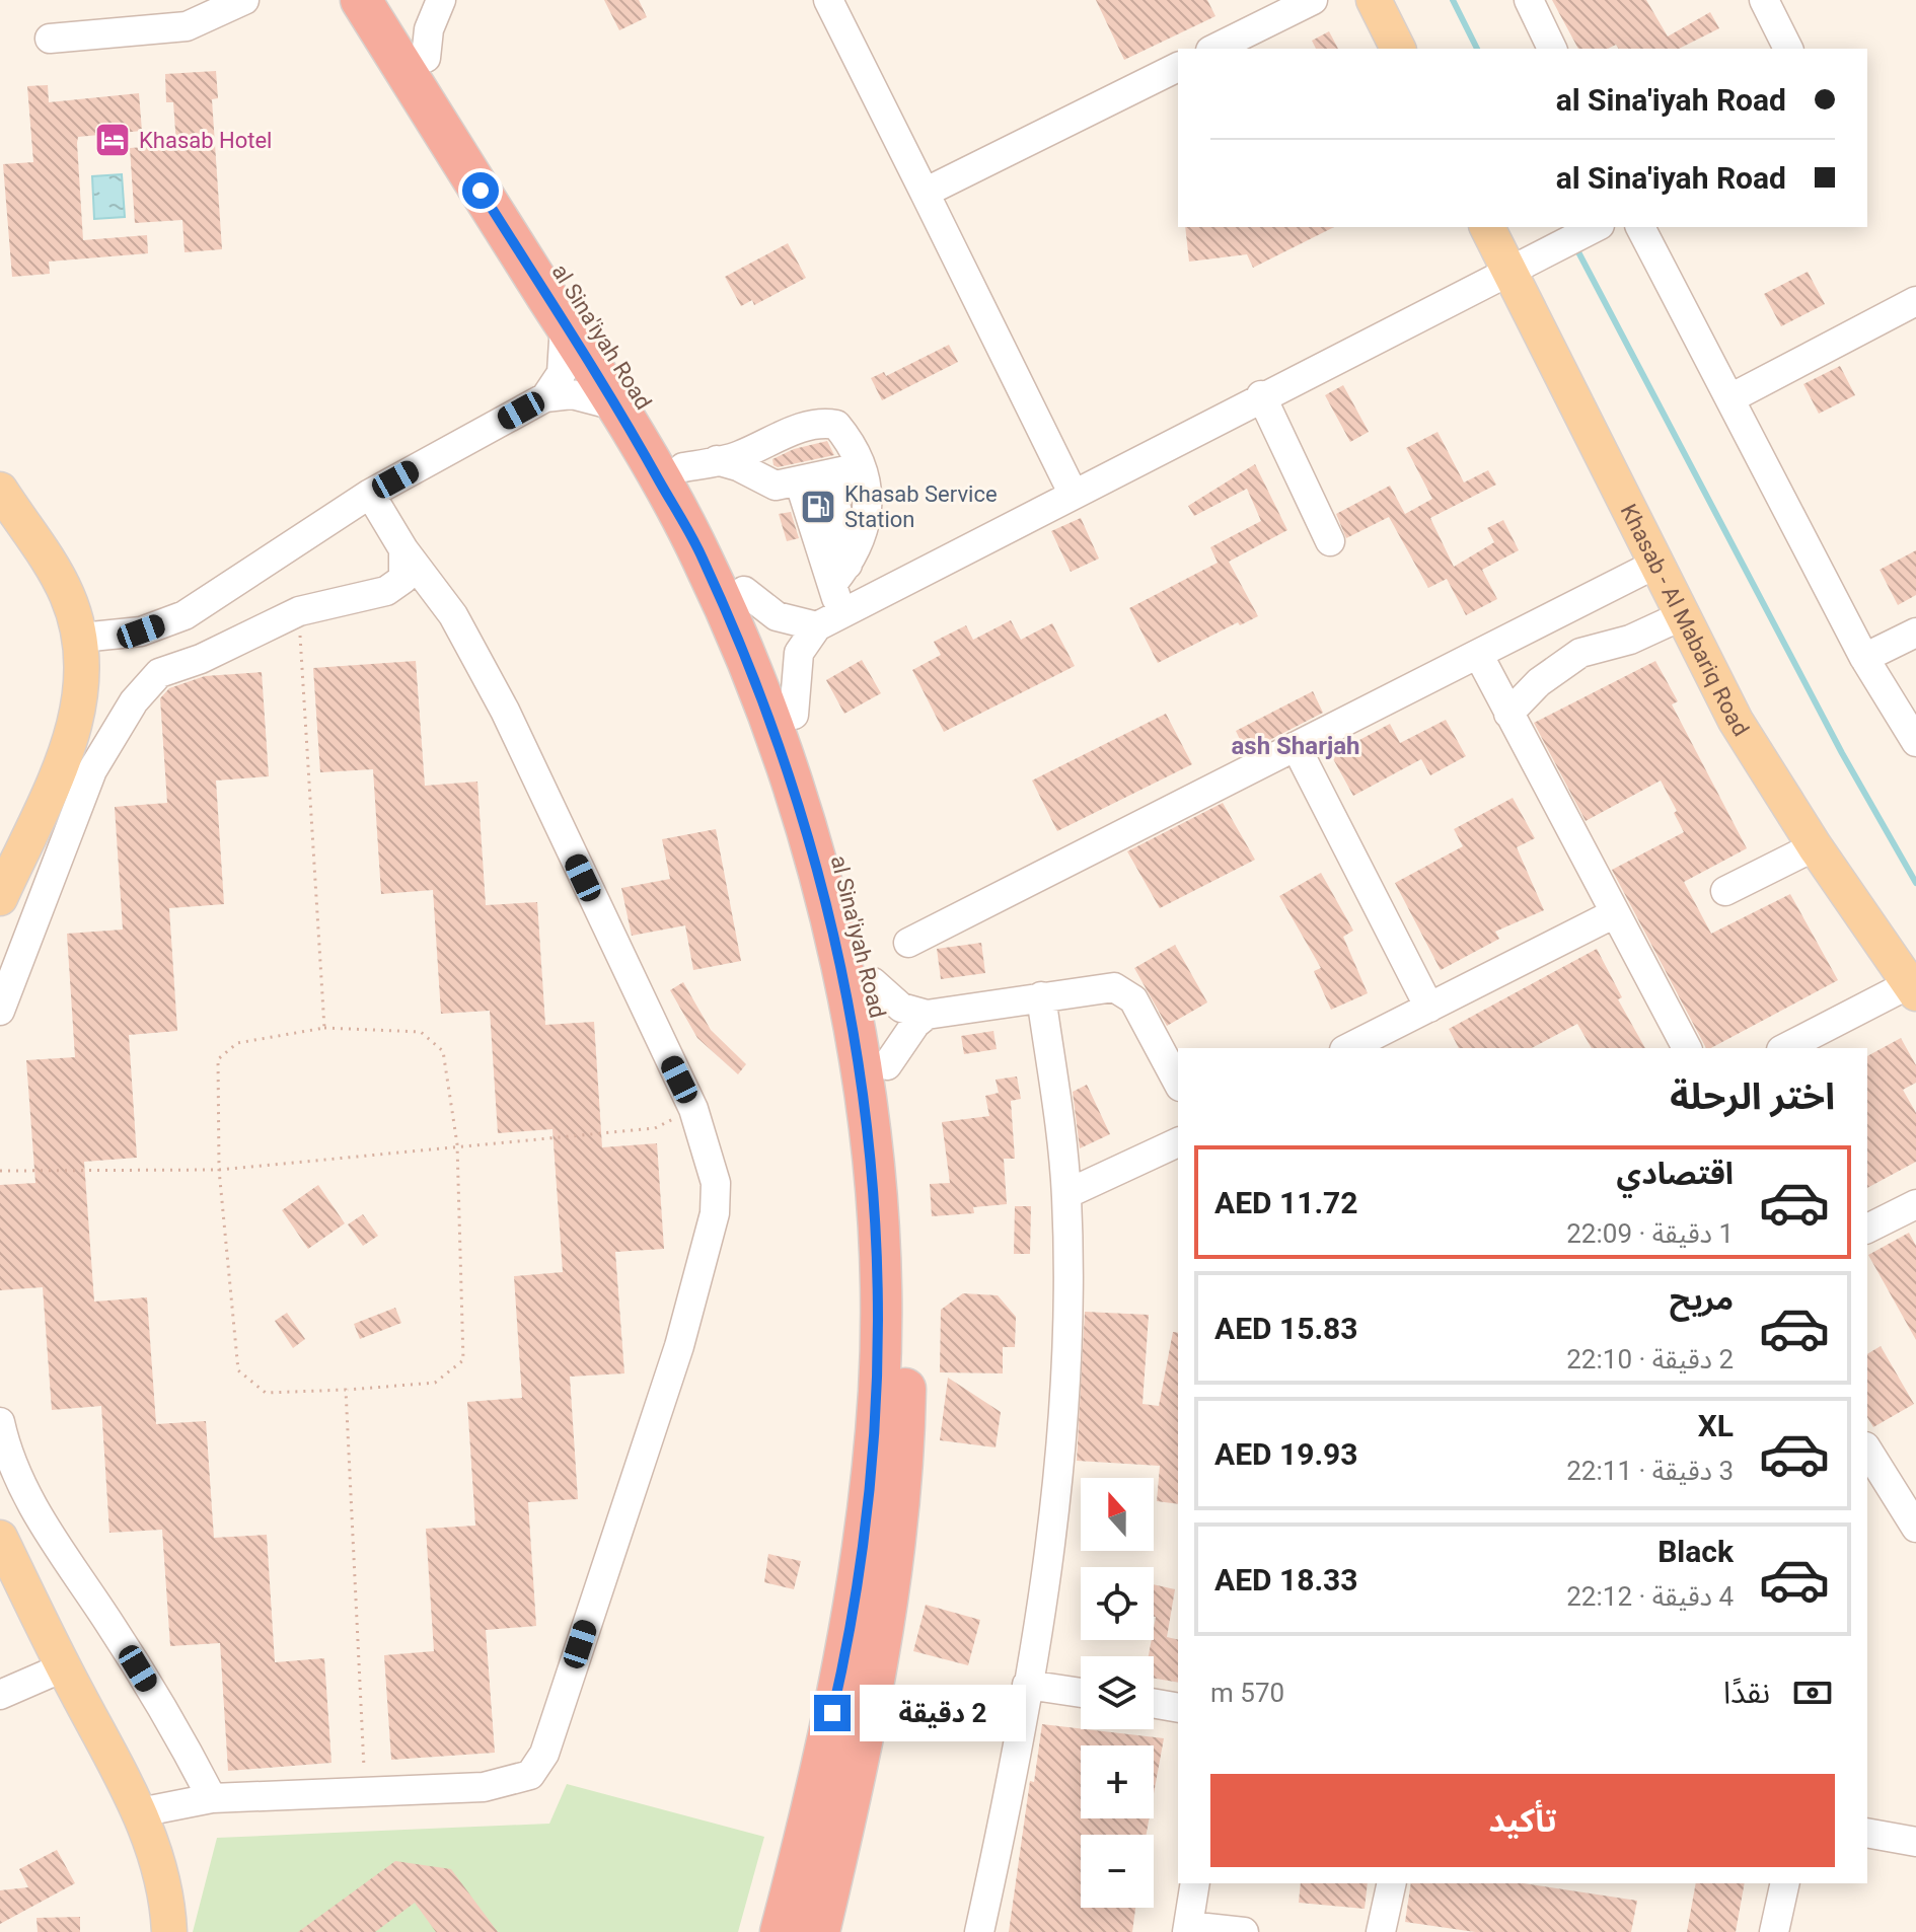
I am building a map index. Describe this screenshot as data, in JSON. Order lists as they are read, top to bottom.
{
  "streets": {
    "highway": ["al Sina'iyah Road"],
    "main road": ["Khasab - Al Mabariq Road"]
  },
  "districts": ["ash Sharjah"],
  "places": {
    "hotel": ["Khasab Hotel"],
    "fuel station": ["Khasab Service Station"]
  },
  "north": "top",
  "page": {
    "banner": ["al Sina'iyah Road", "al Sina'iyah Road"],
    "heading": "اختر الرحلة",
    "list": [
      {
        "name": "اقتصادي",
        "note": "1 دقيقة · 22:09",
        "value": "AED 11.72"
      },
      {
        "name": "مريح",
        "note": "2 دقيقة · 22:10",
        "value": "AED 15.83"
      },
      {
        "name": "XL",
        "note": "3 دقيقة · 22:11",
        "value": "AED 19.93"
      },
      {
        "name": "Black",
        "note": "4 دقيقة · 22:12",
        "value": "AED 18.33"
      }
    ],
    "map_buttons": ["+", "−"],
    "pay": ["نقدًا", "570 m"],
    "bubble": "2 دقيقة",
    "buttons": "تأكيد"
  }
}
